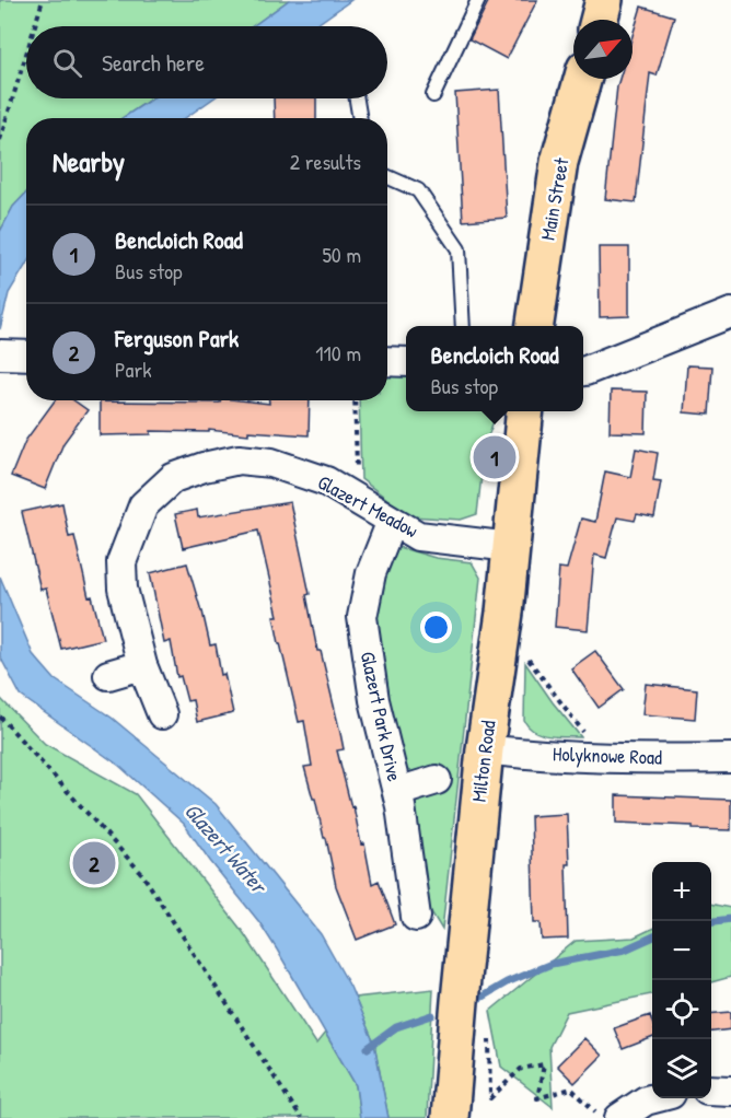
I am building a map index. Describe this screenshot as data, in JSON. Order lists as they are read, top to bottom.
{
  "streets": {
    "main road": ["Main Street", "Milton Road"],
    "street": ["Glazert Meadow", "Glazert Park Drive", "Holyknowe Road"]
  },
  "crossings": [
    ["Glazert Meadow", "Glazert Park Drive"],
    ["Glazert Meadow", "Milton Road"],
    ["Holyknowe Road", "Milton Road"]
  ],
  "water": ["Glazert Water"],
  "north": "top right",
  "page": {
    "search": "Search here",
    "heading": ["Nearby", "2 results"],
    "list": [
      {
        "mark": "1",
        "name": "Bencloich Road",
        "note": "Bus stop",
        "value": "50 m"
      },
      {
        "mark": "2",
        "name": "Ferguson Park",
        "note": "Park",
        "value": "110 m"
      }
    ],
    "popup": ["Bencloich Road", "Bus stop"],
    "pins": ["1", "2"],
    "map_buttons": ["+", "−"]
  }
}
